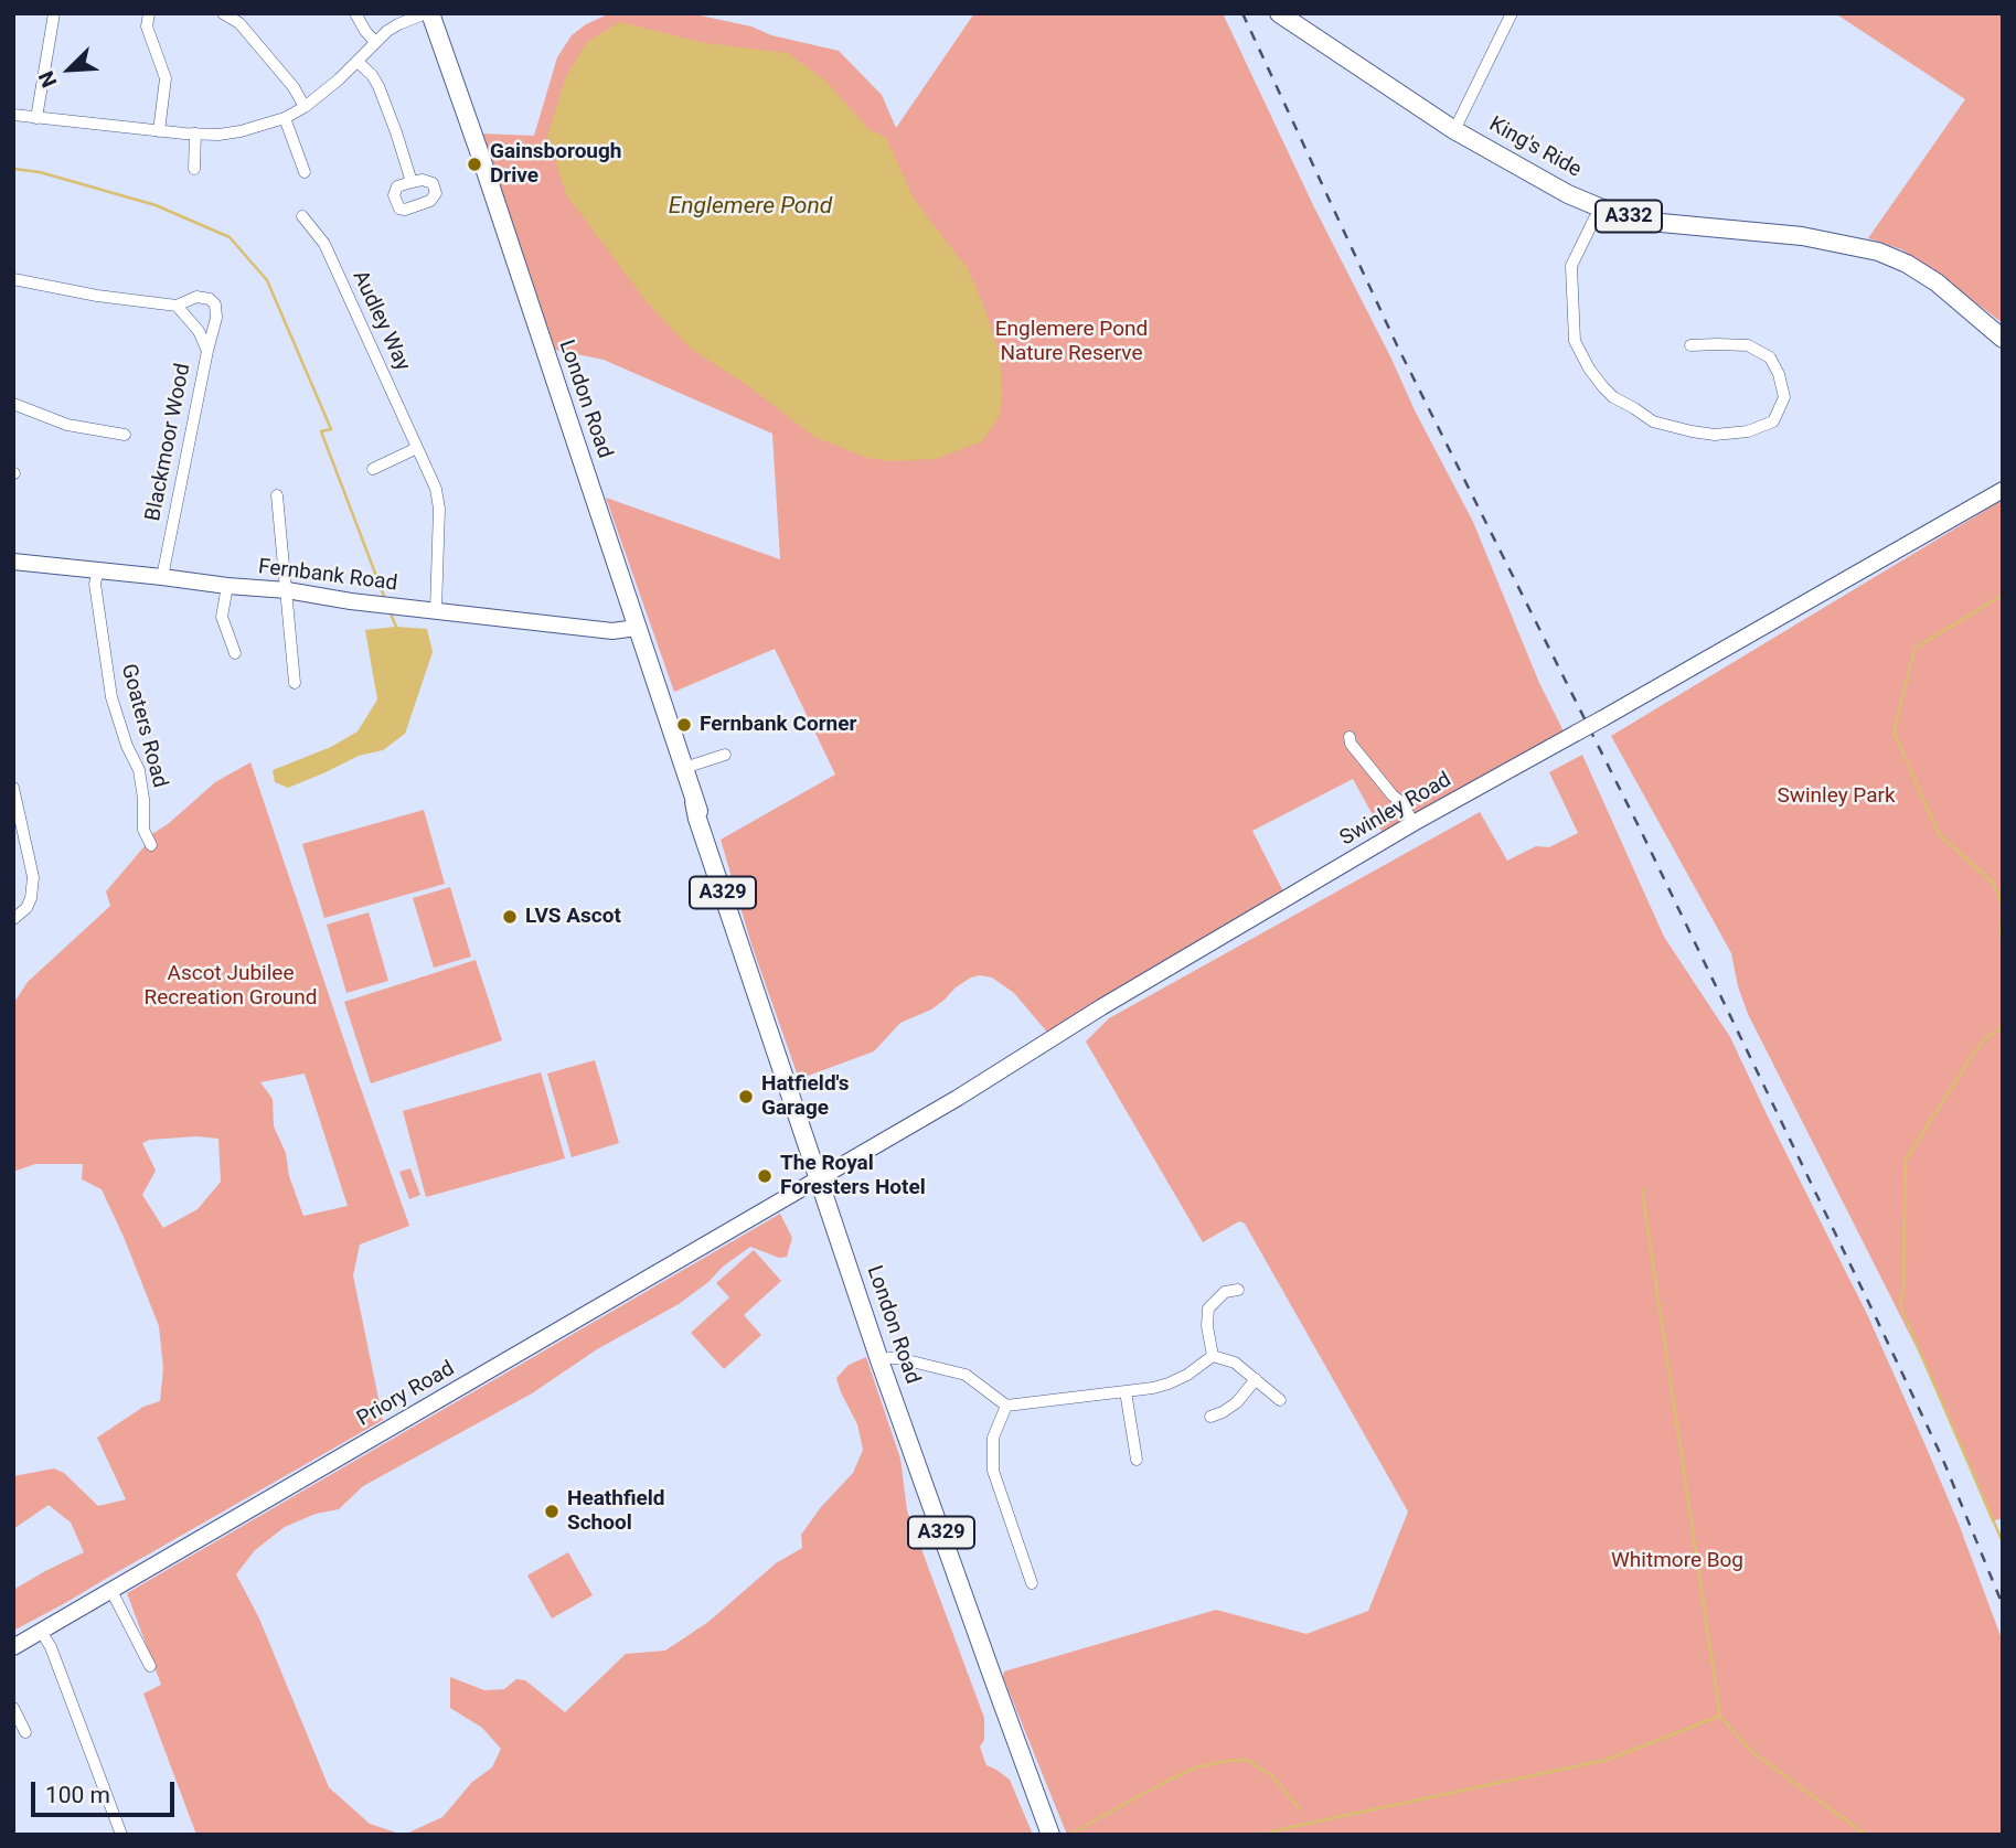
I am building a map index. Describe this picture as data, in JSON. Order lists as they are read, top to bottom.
{
  "streets": {
    "main road": [
      "King's Ride",
      "A332",
      "London Road",
      "Fernbank Road",
      "Swinley Road",
      "A329",
      "Priory Road"
    ],
    "street": ["Audley Way", "Blackmoor Wood", "Goaters Road"]
  },
  "crossings": [
    ["Audley Way", "Fernbank Road"],
    ["London Road", "Fernbank Road"],
    ["London Road", "Swinley Road"],
    ["London Road", "Priory Road"],
    ["Blackmoor Wood", "Fernbank Road"],
    ["Fernbank Road", "Goaters Road"],
    ["Swinley Road", "Priory Road"]
  ],
  "water": ["Englemere Pond"],
  "parks": [
    "Englemere Pond Nature Reserve",
    "Swinley Park",
    "Ascot Jubilee Recreation Ground",
    "Whitmore Bog"
  ],
  "places": [
    "Gainsborough Drive",
    "Fernbank Corner",
    "LVS Ascot",
    "Hatfield's Garage",
    "The Royal Foresters Hotel",
    "Heathfield School"
  ],
  "scale_bar": "100 m",
  "north": "bottom left"
}
